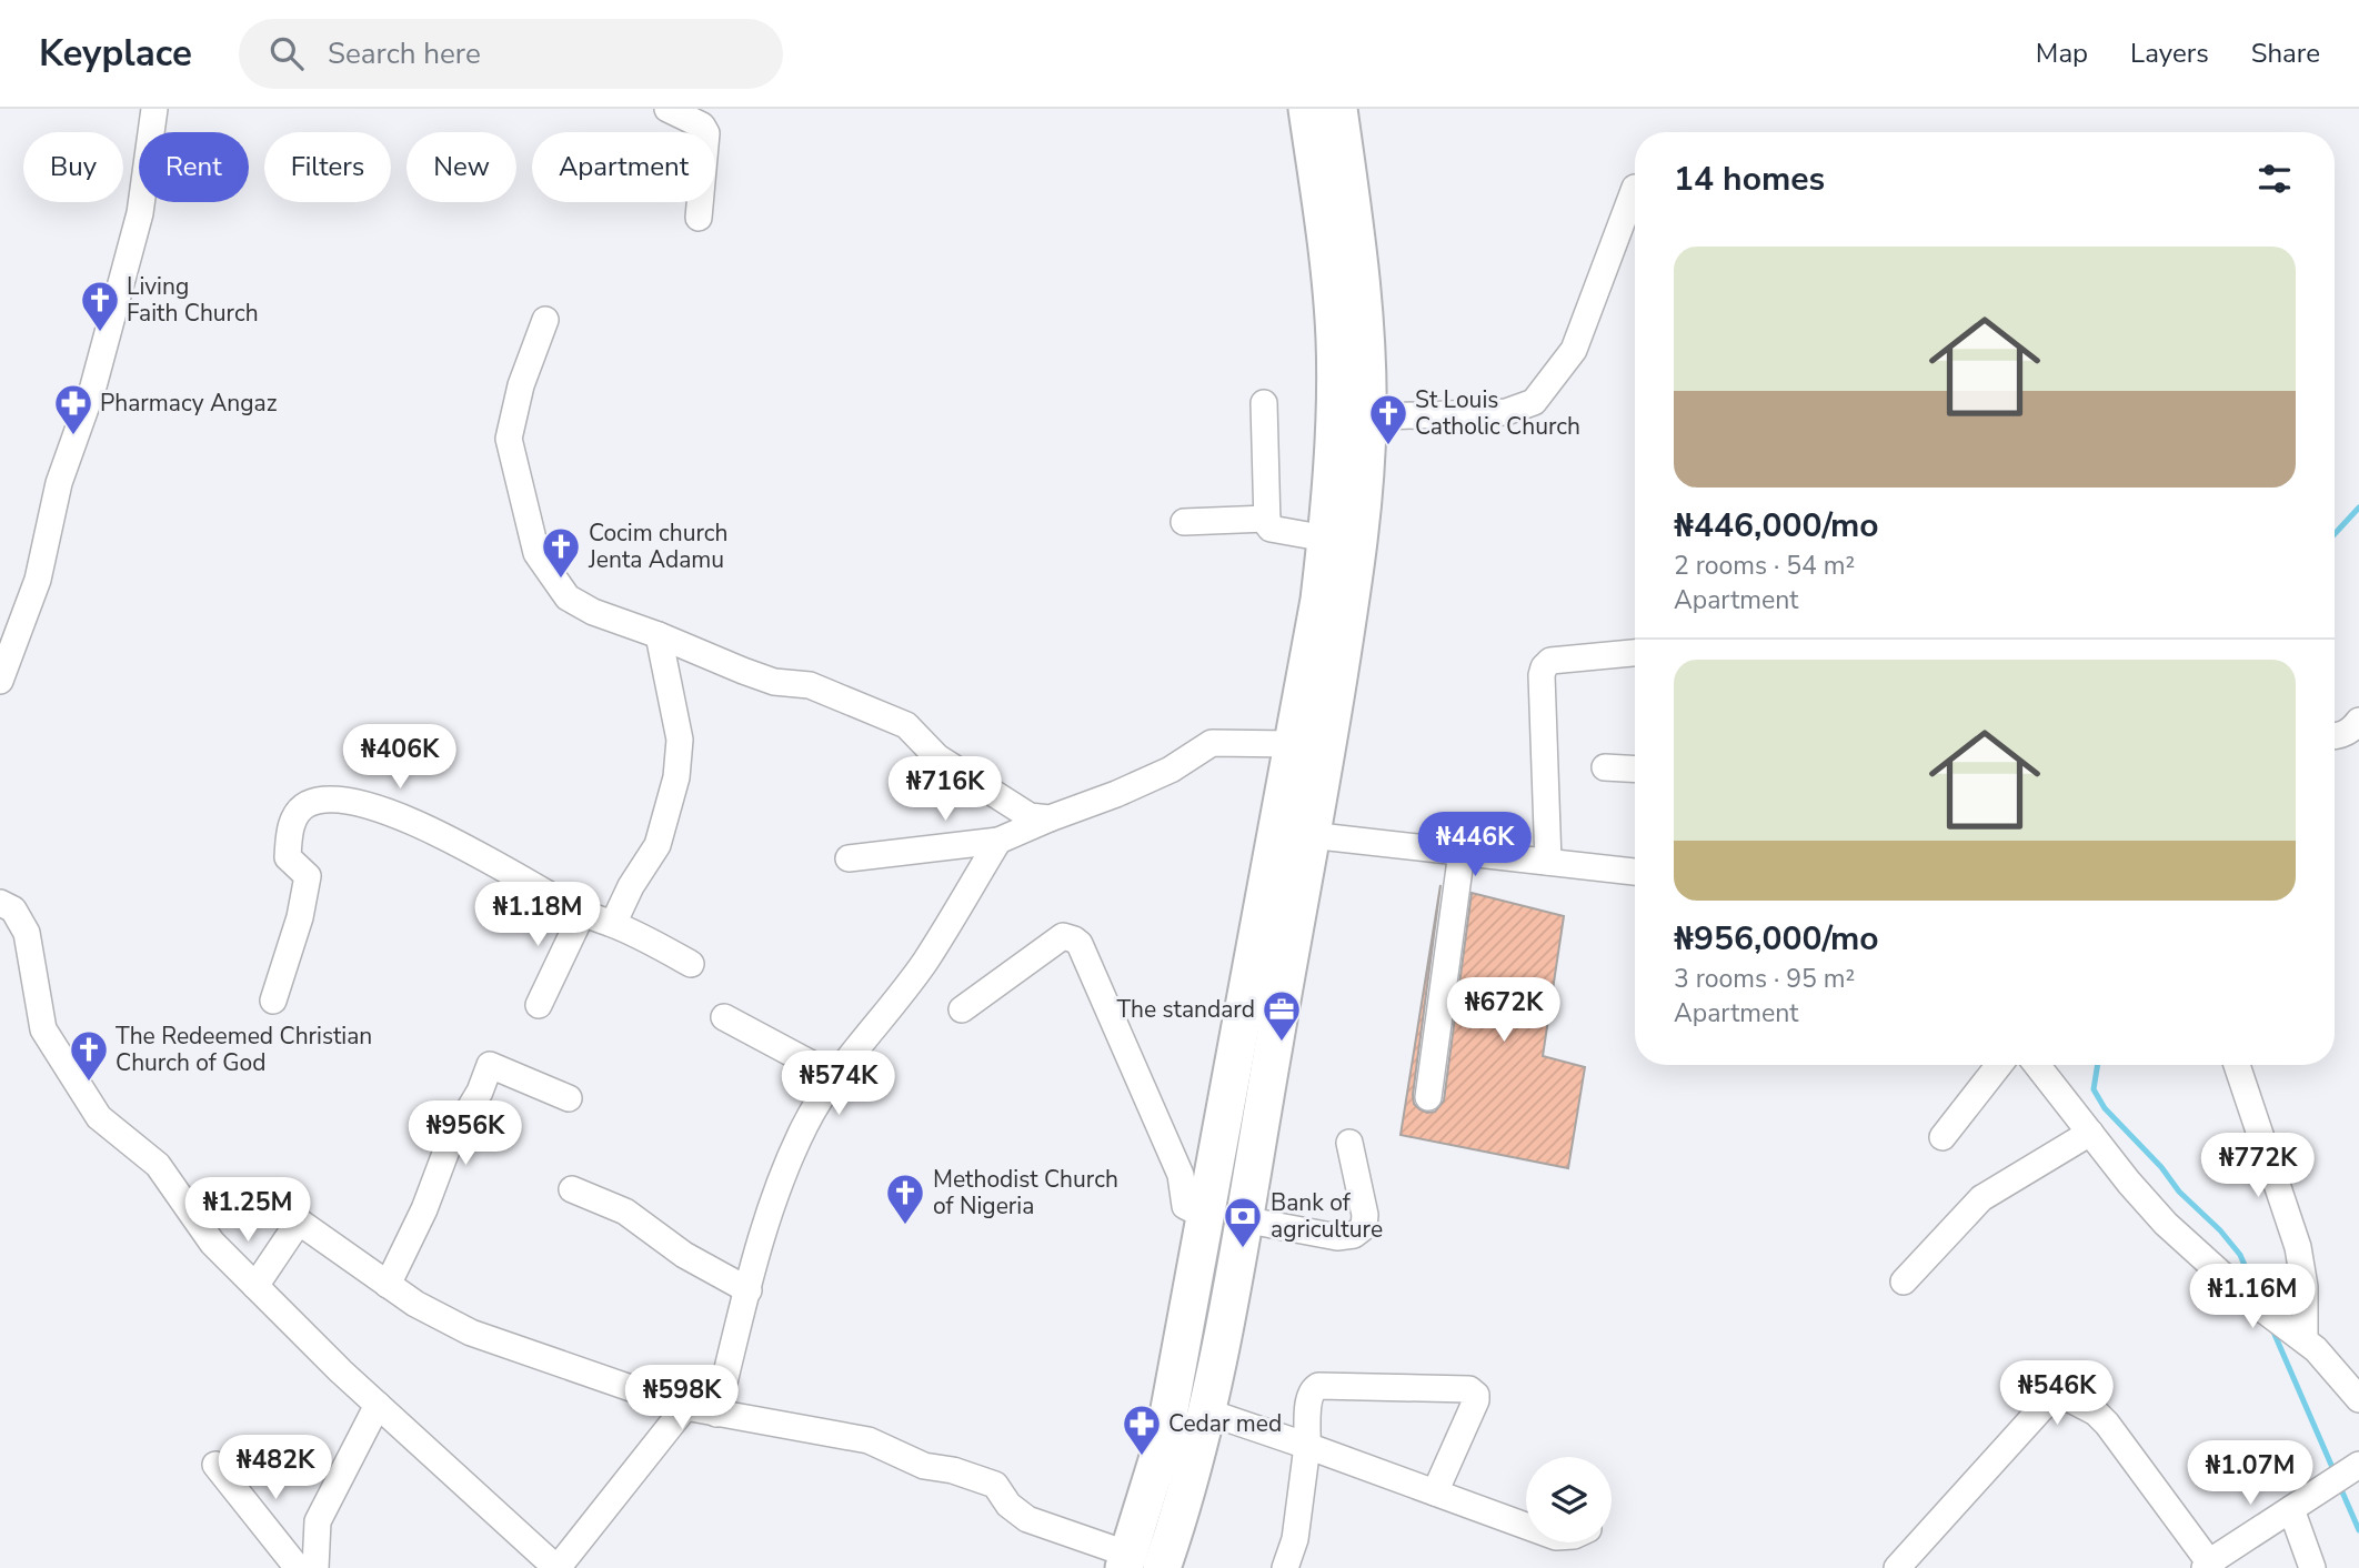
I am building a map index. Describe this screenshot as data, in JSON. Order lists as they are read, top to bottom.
{
  "places": {
    "church": [
      "Living Faith Church",
      "St Louis Catholic Church",
      "Cocim church Jenta Adamu",
      "The Redeemed Christian Church of God",
      "Methodist Church of Nigeria"
    ],
    "pharmacy": ["Pharmacy Angaz", "Cedar med"],
    "office": ["The standard"],
    "bank": ["Bank of agriculture"]
  },
  "page": {
    "header": "Keyplace",
    "search": "Search here",
    "nav": ["Map", "Layers", "Share"],
    "chip": [
      "Buy",
      "Rent",
      "Filters",
      "New",
      "Apartment"
    ],
    "heading": "14 homes",
    "list": [
      {
        "name": "₦446,000/mo",
        "note": "2 rooms · 54 m² · Apartment"
      },
      {
        "name": "₦956,000/mo",
        "note": "3 rooms · 95 m² · Apartment"
      }
    ],
    "price": [
      "₦406K",
      "₦716K",
      "₦446K",
      "₦1.18M",
      "₦672K",
      "₦574K",
      "₦956K",
      "₦772K",
      "₦1.25M",
      "₦1.16M",
      "₦546K",
      "₦598K",
      "₦482K",
      "₦1.07M"
    ]
  }
}
